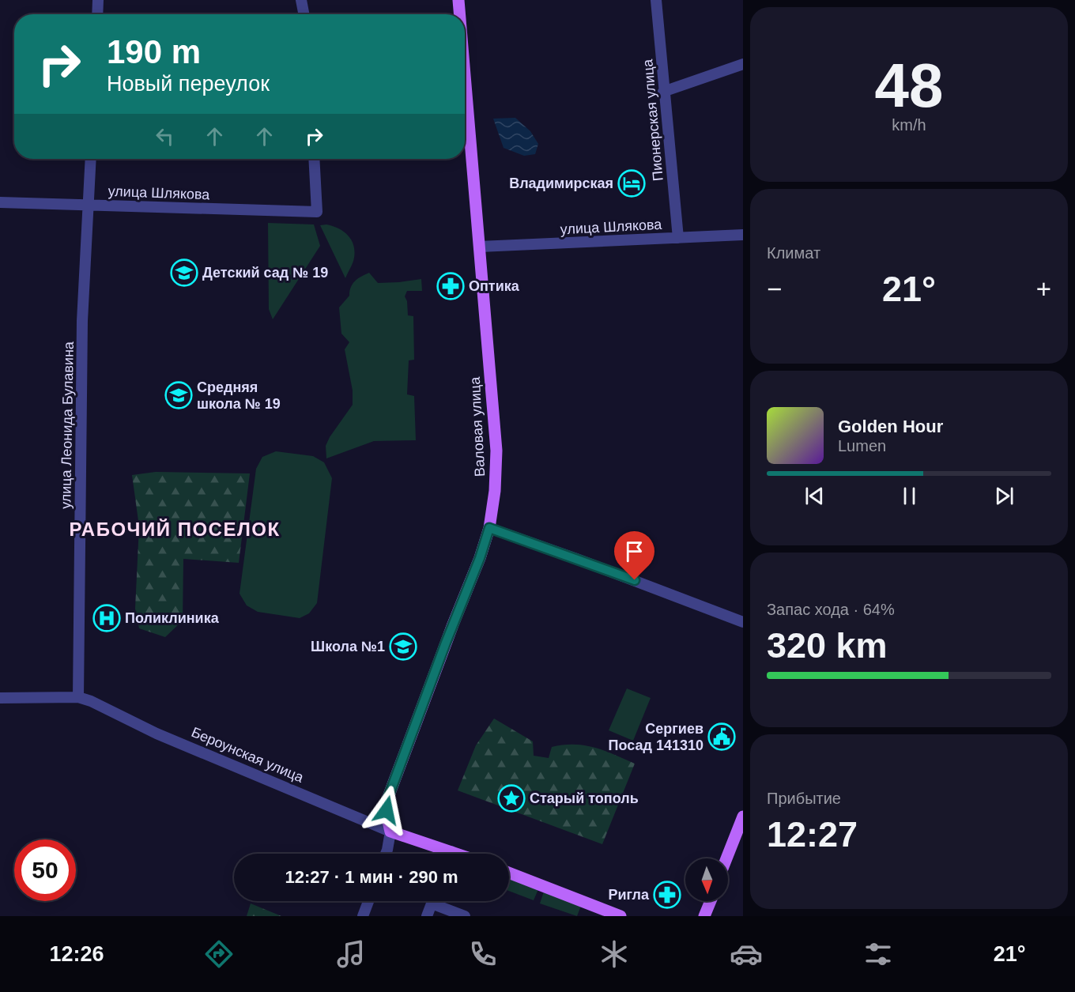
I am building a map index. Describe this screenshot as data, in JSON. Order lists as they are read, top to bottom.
{
  "streets": {
    "main road": ["Валовая улица", "Бероунская улица"],
    "street": ["Пионерская улица", "улица Шлякова", "улица Леонида Булавина"]
  },
  "crossings": [
    ["Пионерская улица", "улица Шлякова"],
    ["улица Шлякова", "улица Леонида Булавина"],
    ["улица Шлякова", "Валовая улица"],
    ["улица Леонида Булавина", "Бероунская улица"],
    ["Валовая улица", "Бероунская улица"]
  ],
  "districts": ["РАБОЧИЙ ПОСЕЛОК"],
  "places": {
    "hotel": ["Владимирская"],
    "school or university": ["Детский сад № 19", "Средняя школа № 19", "Школа №1"],
    "pharmacy": ["Оптика", "Ригла"],
    "hospital": ["Поликлиника"],
    "public building": ["Сергиев Посад 141310"],
    "place": ["Старый тополь"]
  },
  "north": "bottom",
  "page": {
    "tile": [
      ["48", "km/h"],
      "Климат",
      ["Запас хода · 64%", "320 km"],
      ["Прибытие", "12:27"]
    ],
    "turn": ["190 m", "Новый переулок"],
    "heat": ["−", "21°", "+"],
    "song": ["Golden Hour", "Lumen"],
    "limit": "50",
    "trip": "12:27 · 1 мин · 290 m",
    "tabs": ["12:26", "21°"]
  }
}
